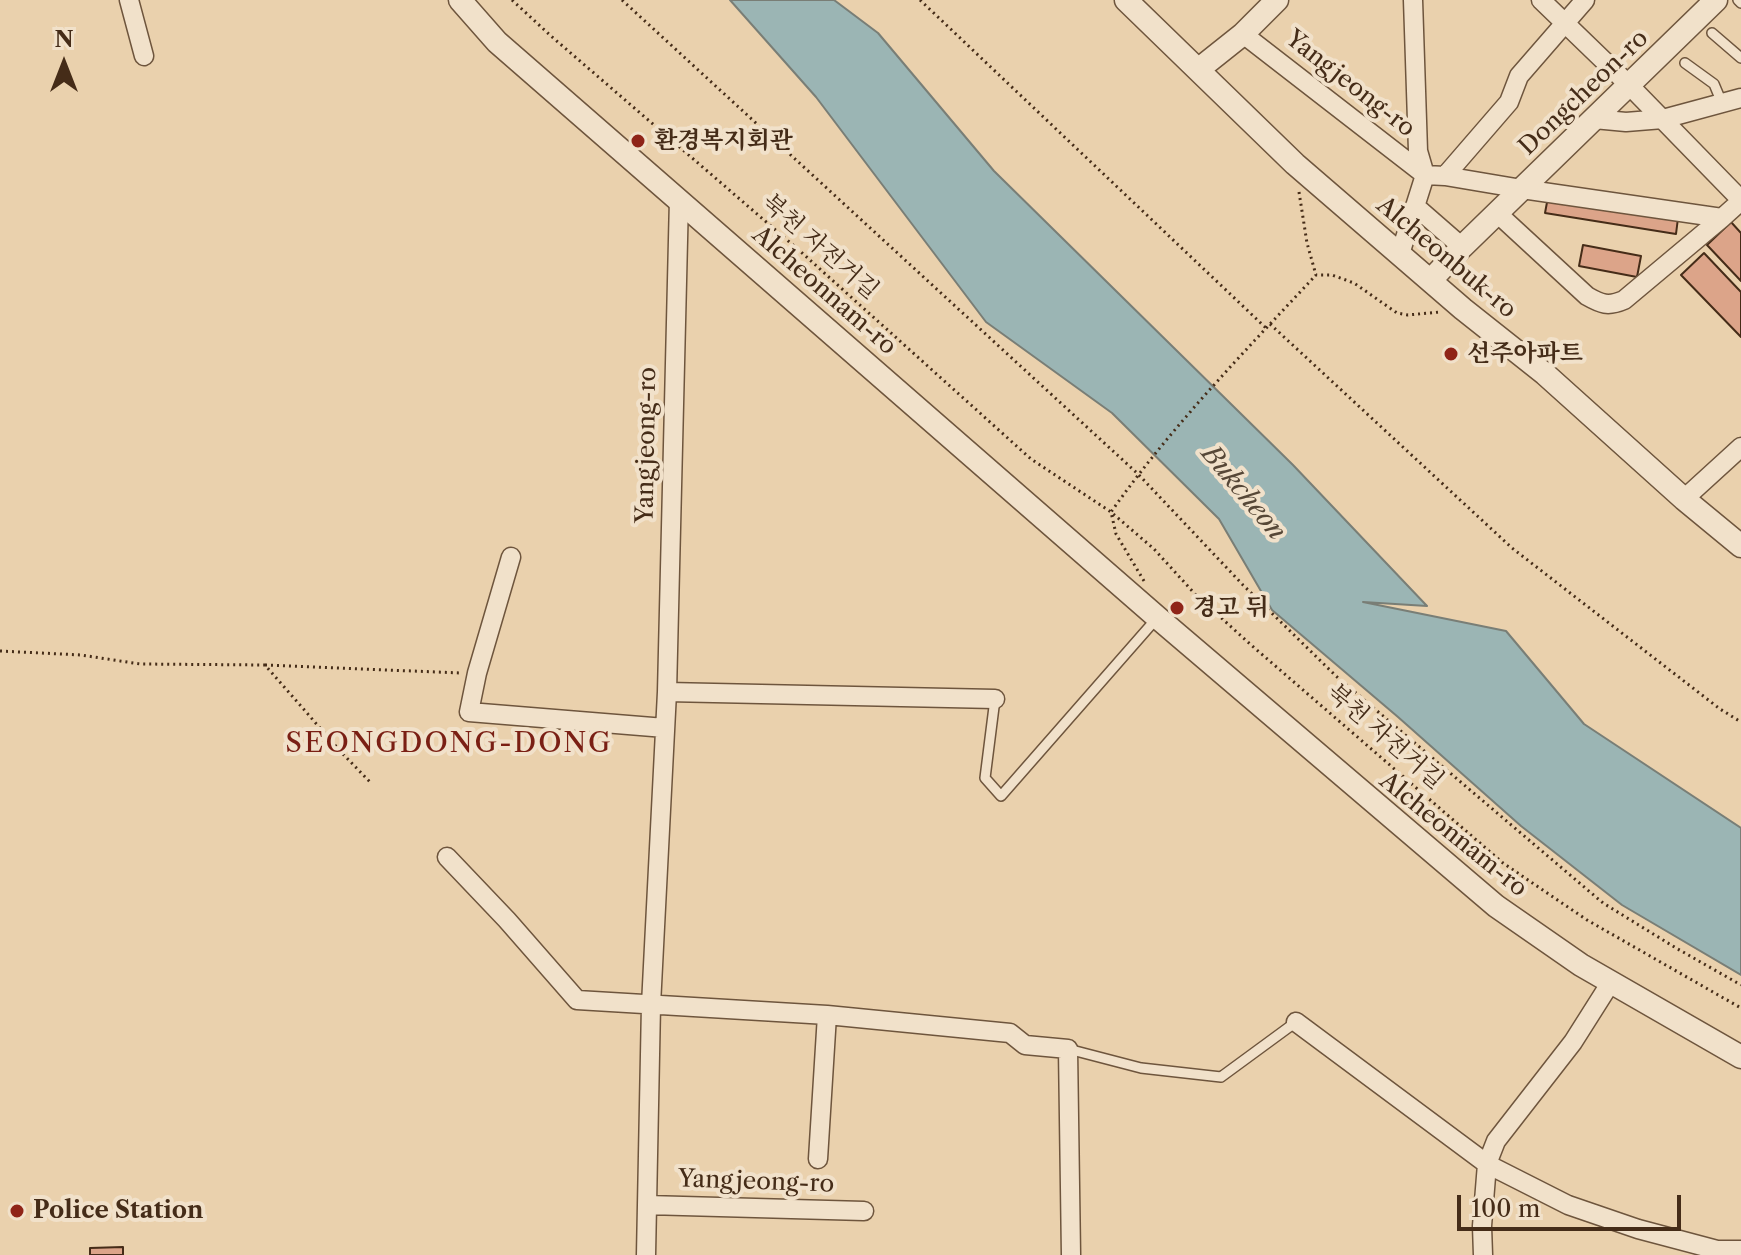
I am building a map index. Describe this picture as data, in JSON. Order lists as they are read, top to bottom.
{
  "streets": {
    "street": [
      "Yangjeong-ro",
      "Dongcheon-ro",
      "Alcheonbuk-ro",
      "Alcheonnam-ro"
    ],
    "path": ["북천 자전거길"]
  },
  "crossings": [
    ["Yangjeong-ro", "Dongcheon-ro"],
    ["Yangjeong-ro", "Alcheonbuk-ro"],
    ["Yangjeong-ro", "Alcheonnam-ro"],
    ["Dongcheon-ro", "Alcheonbuk-ro"]
  ],
  "districts": ["SEONGDONG-DONG"],
  "water": ["Bukcheon"],
  "places": [
    "환경복지회관",
    "선주아파트",
    "경고 뒤",
    "Police Station"
  ],
  "scale_bar": "100 m",
  "north": "top"
}
